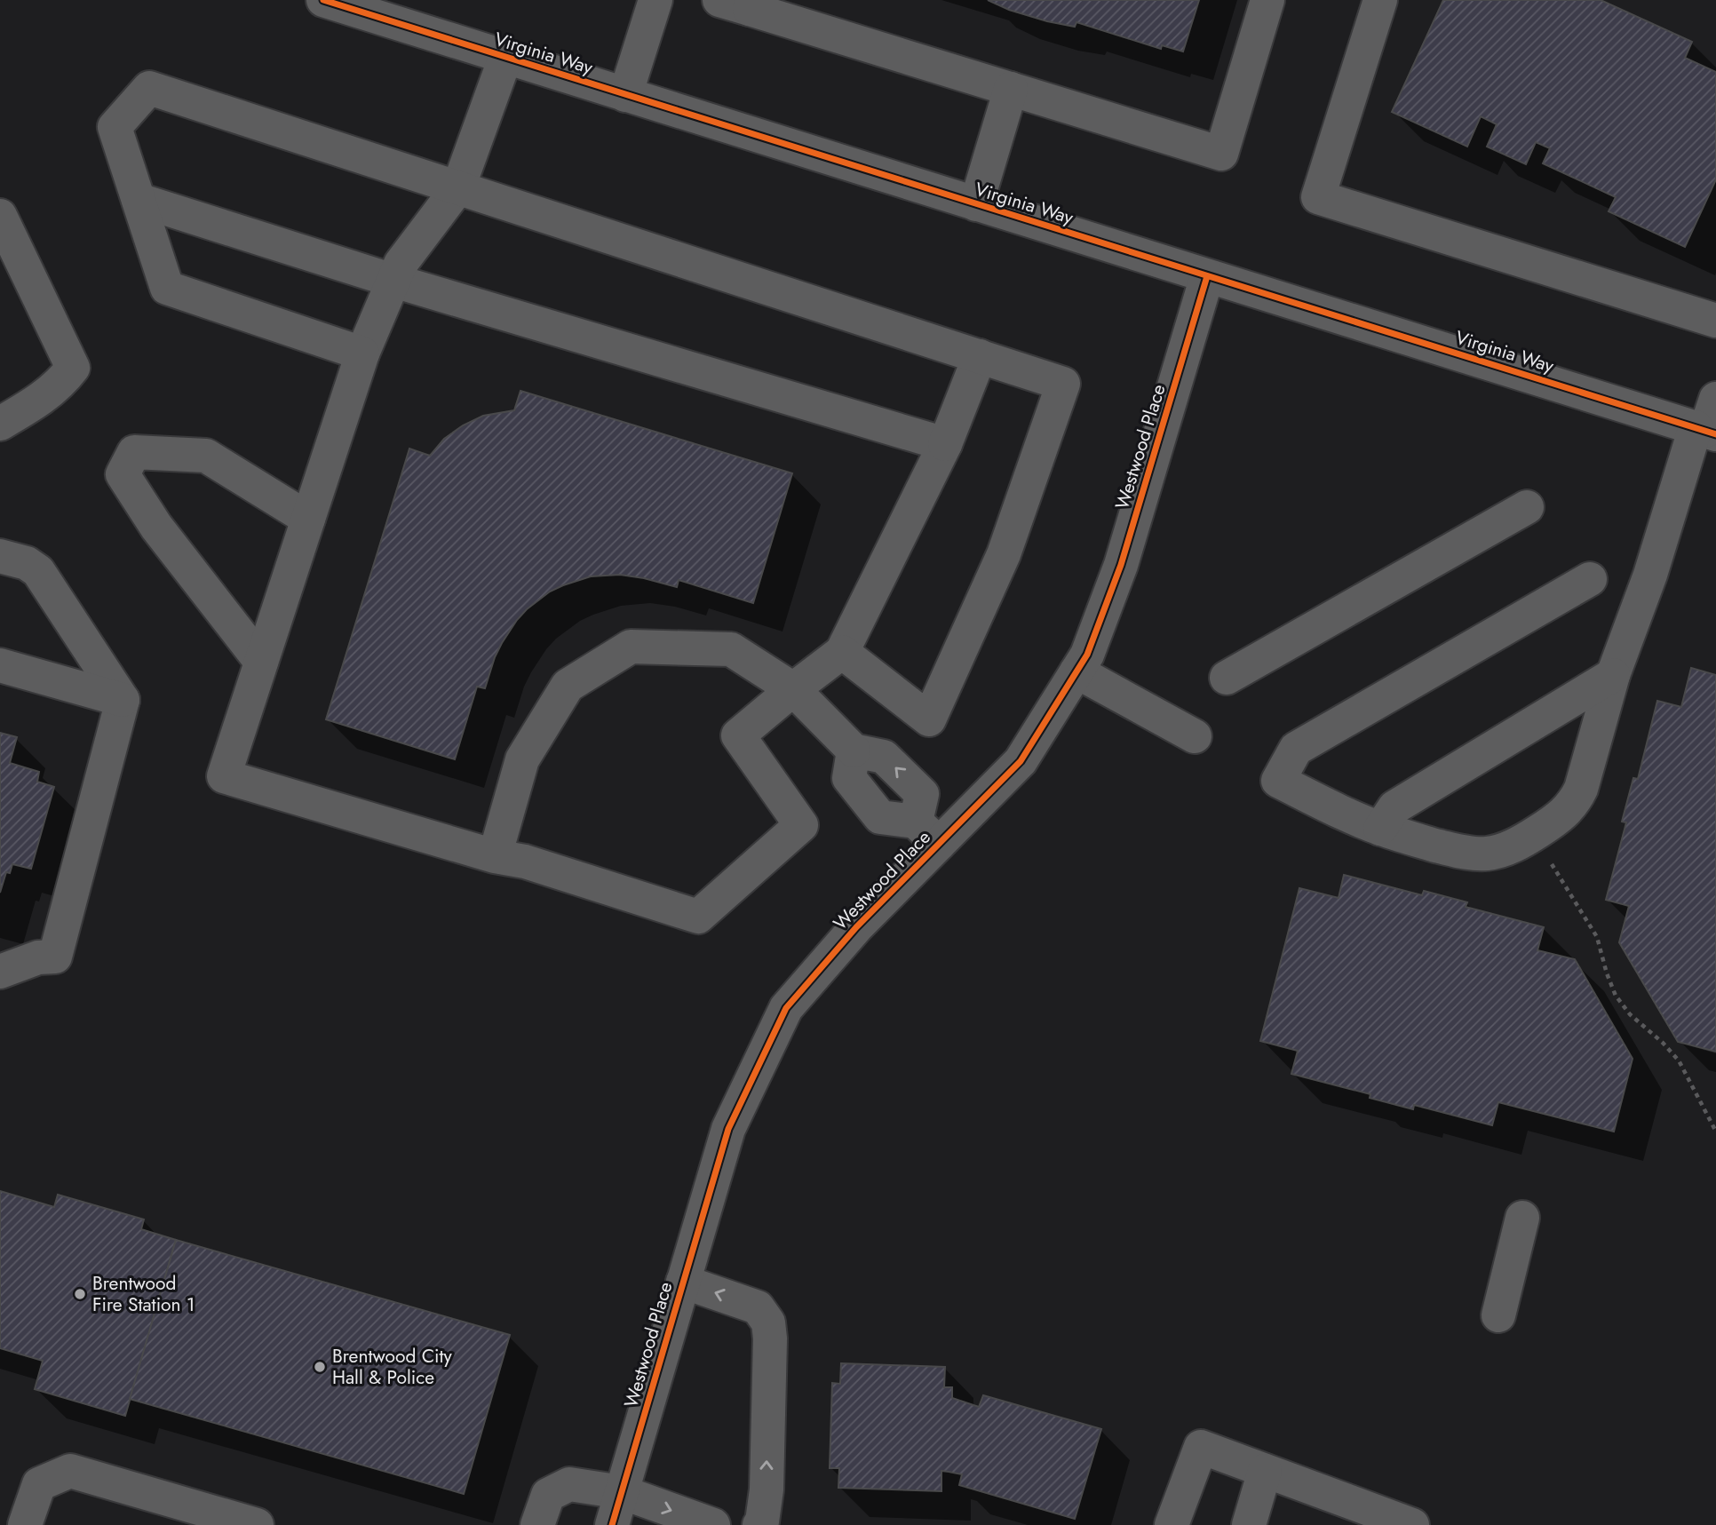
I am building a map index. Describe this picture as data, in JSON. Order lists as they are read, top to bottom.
{
  "streets": {
    "street": ["Virginia Way", "Westwood Place"]
  },
  "crossings": [
    ["Virginia Way", "Westwood Place"]
  ],
  "places": ["Brentwood Fire Station 1", "Brentwood City Hall & Police"]
}
